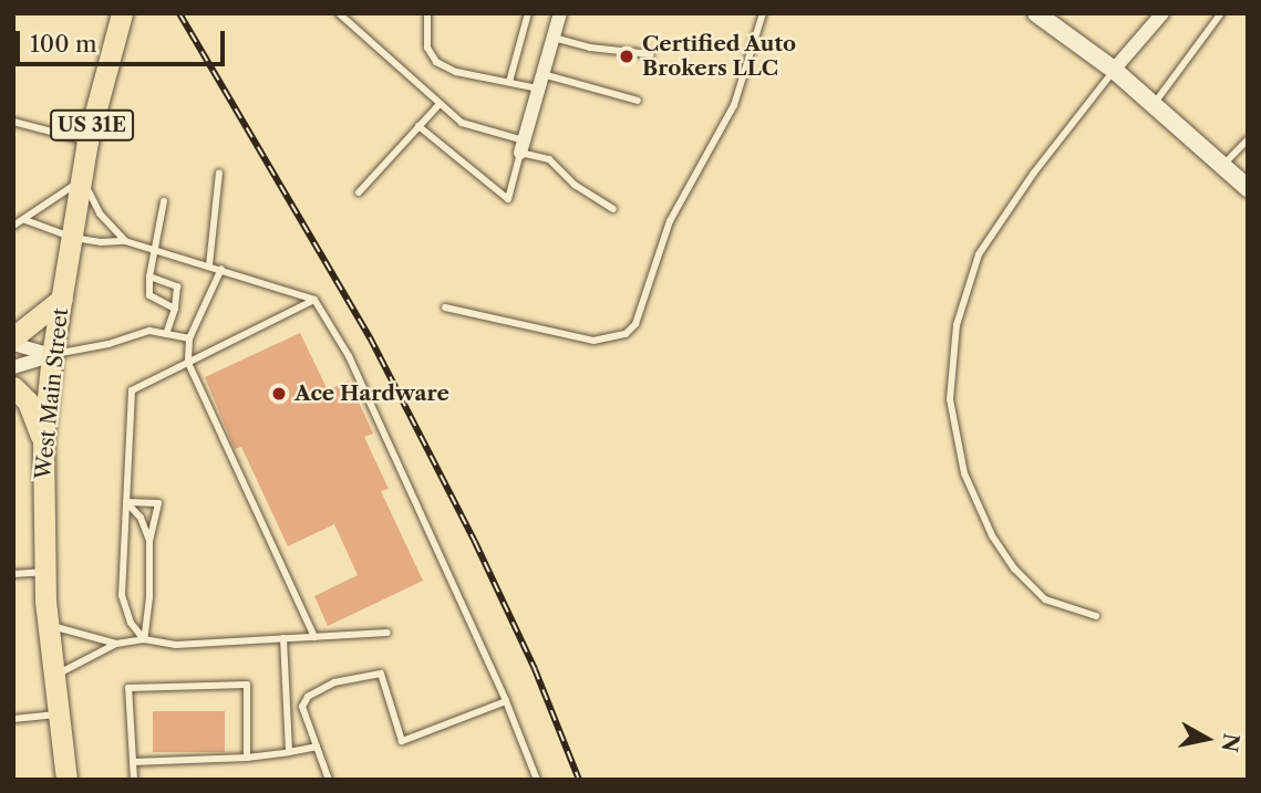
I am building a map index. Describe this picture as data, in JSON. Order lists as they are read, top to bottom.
{
  "streets": {
    "main road": ["US 31E", "West Main Street"]
  },
  "places": ["Certified Auto Brokers LLC", "Ace Hardware"],
  "scale_bar": "100 m",
  "north": "right"
}
